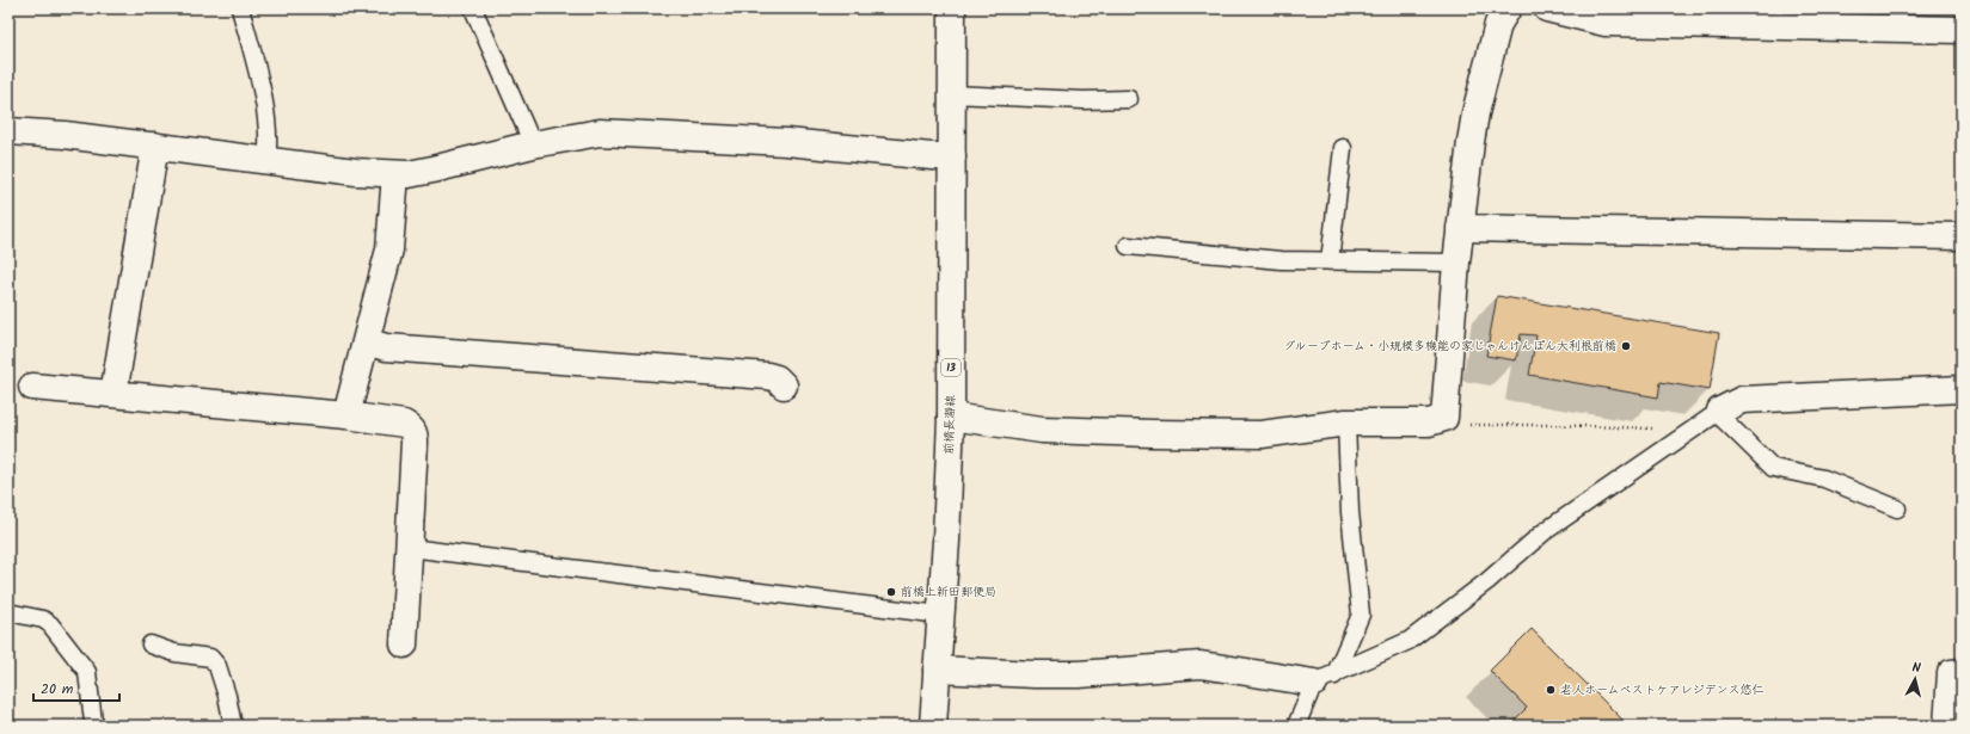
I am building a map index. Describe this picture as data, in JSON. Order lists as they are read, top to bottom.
{
  "streets": {
    "street": ["13", "前橋長瀞線"]
  },
  "places": ["グループホーム・小規模多機能の家じゃんけんぽん大利根前橋", "前橋上新田郵便局", "老人ホームベストケアレジデンス悠仁"],
  "scale_bar": "20 m",
  "north": "top"
}
